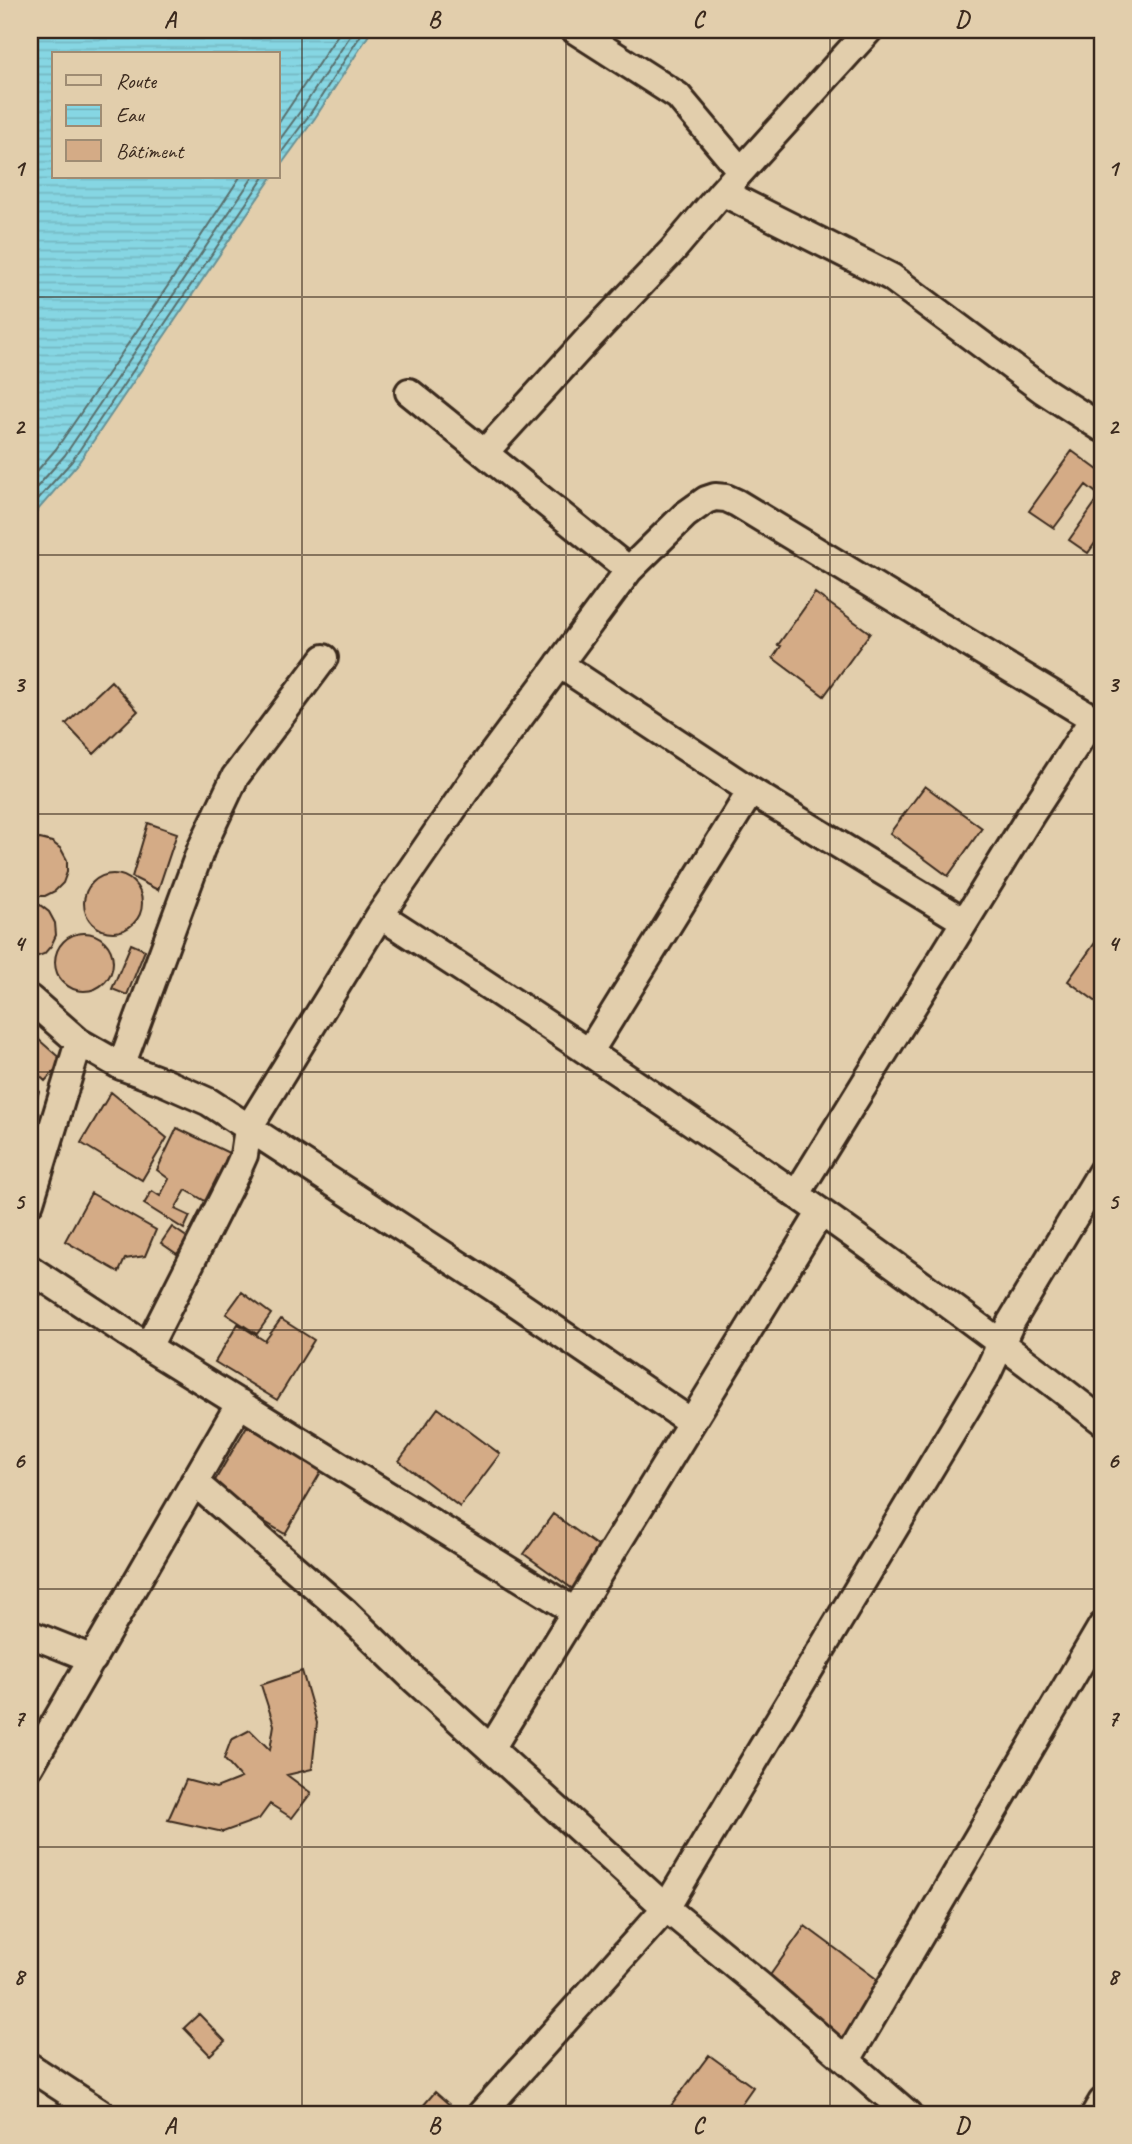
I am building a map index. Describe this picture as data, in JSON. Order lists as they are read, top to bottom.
{
  "legend": ["Route", "Eau", "Bâtiment"],
  "grid": {
    "columns": [
      "A",
      "B",
      "C",
      "D"
    ],
    "rows": [
      "1",
      "2",
      "3",
      "4",
      "5",
      "6",
      "7",
      "8"
    ]
  }
}
